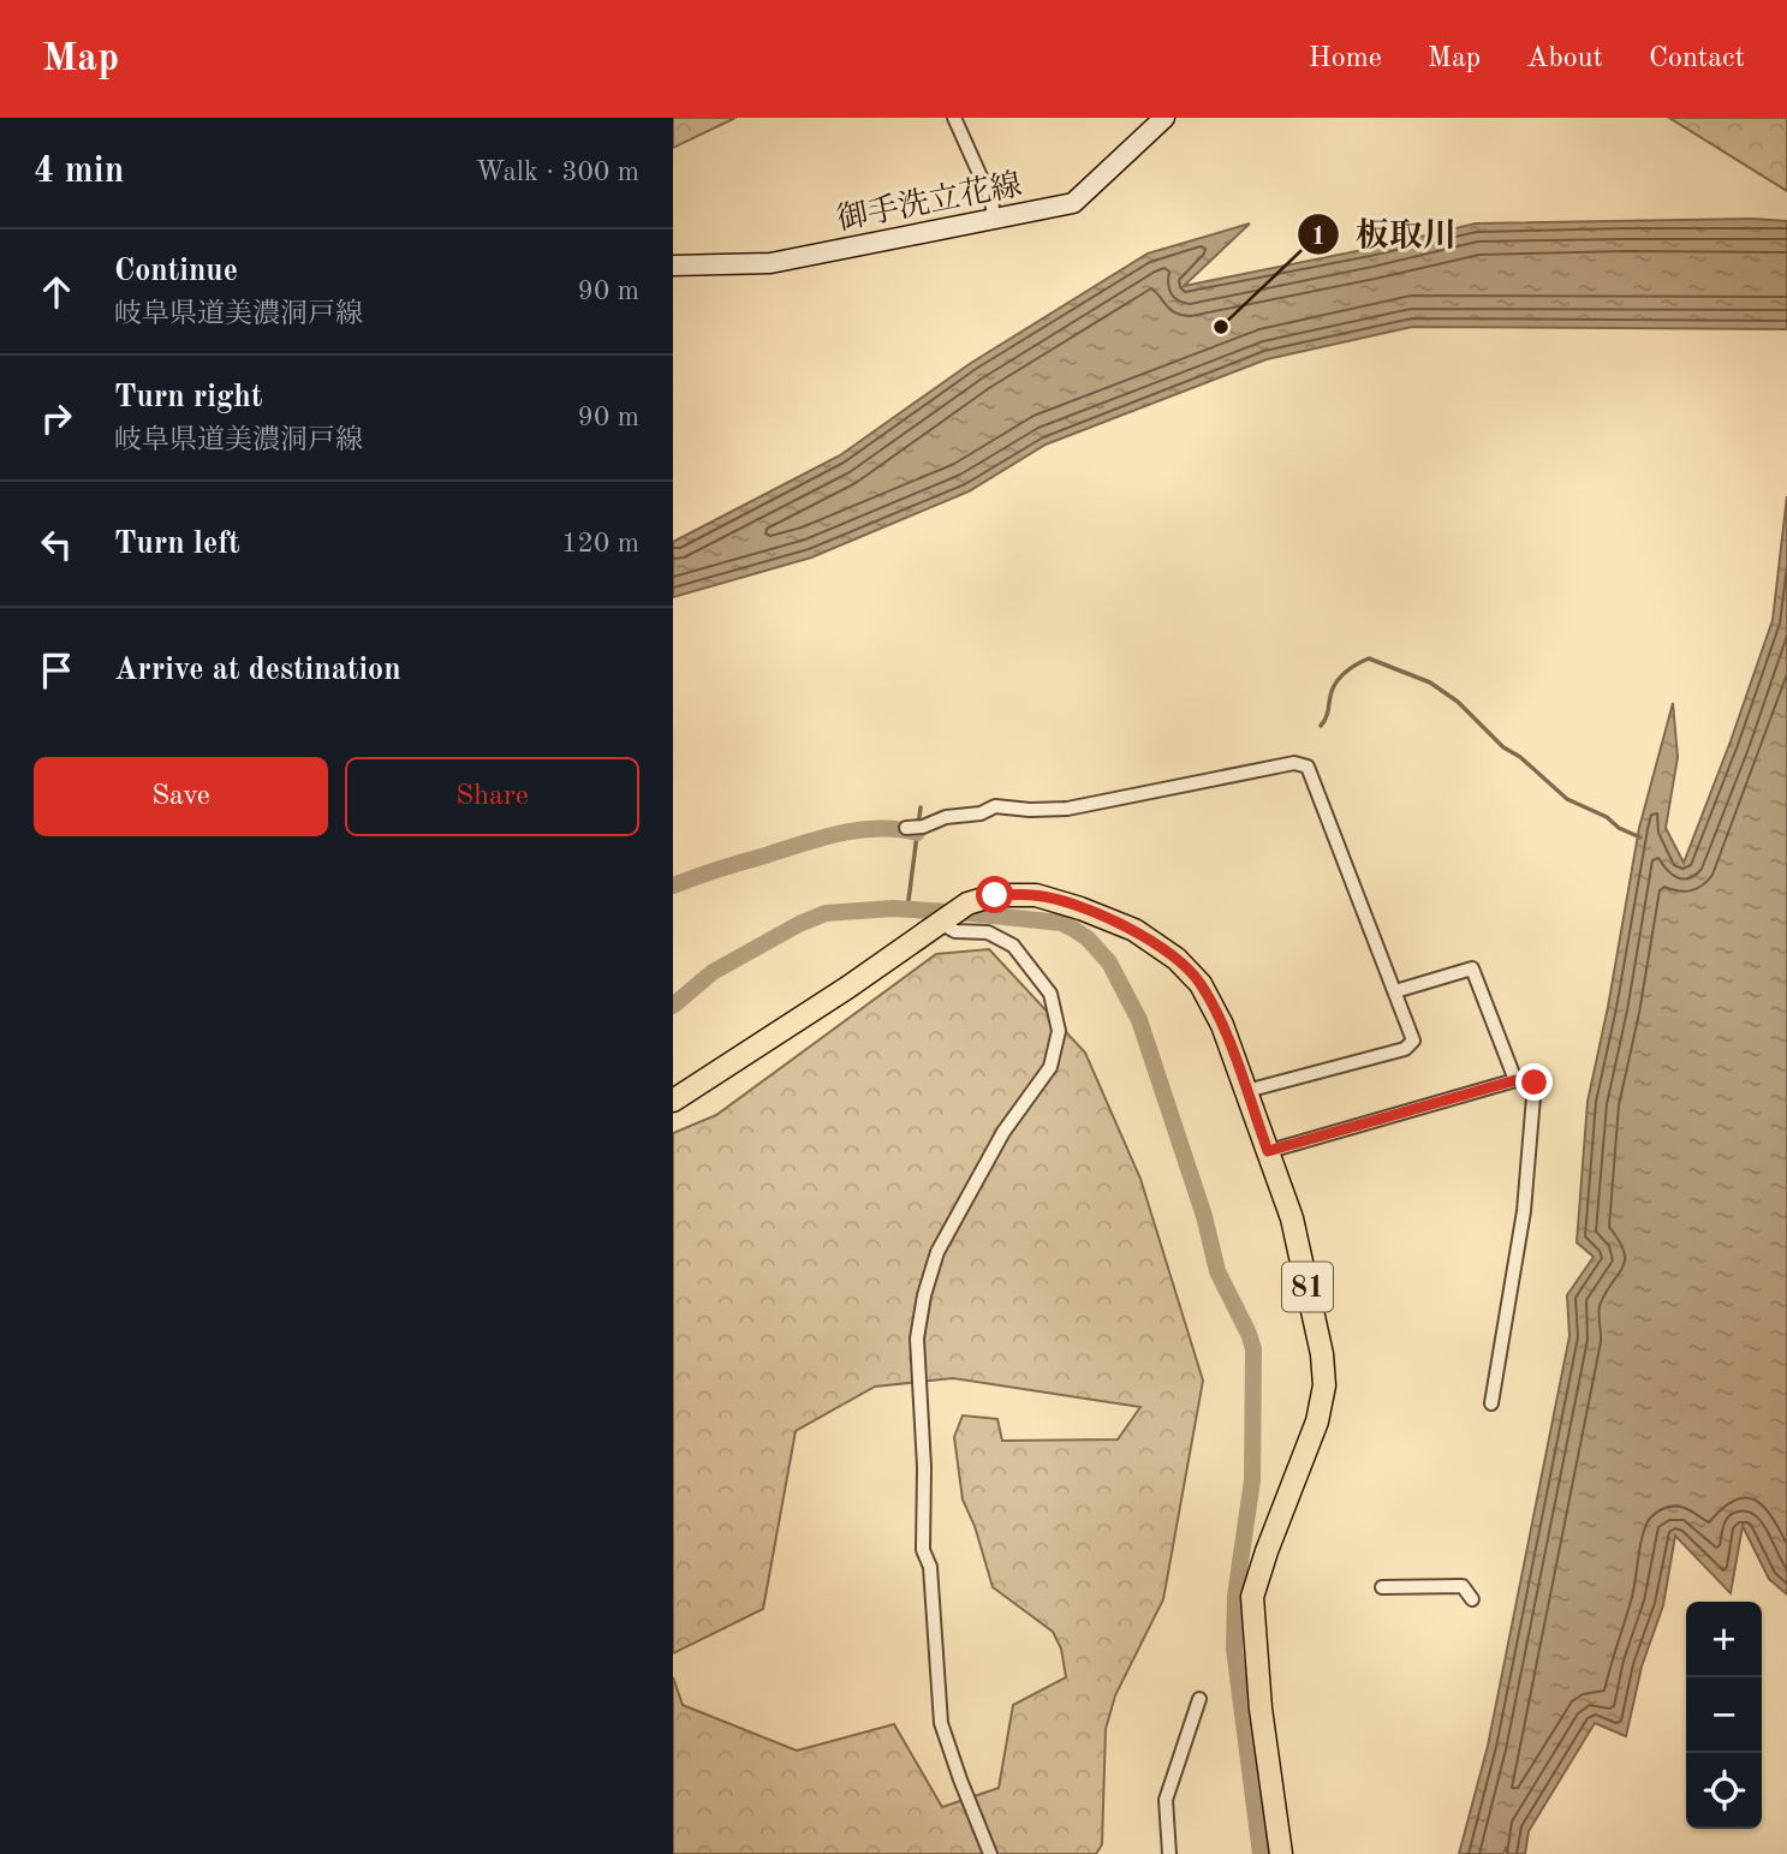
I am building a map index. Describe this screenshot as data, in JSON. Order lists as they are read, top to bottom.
{
  "streets": {
    "main road": ["御手洗立花線", "81"]
  },
  "places": ["板取川"],
  "page": {
    "header": "Map",
    "nav": [
      "Home",
      "Map",
      "About",
      "Contact"
    ],
    "heading": ["4 min", "Walk · 300 m"],
    "list": [
      ["Continue", "岐阜県道美濃洞戸線", "90 m"],
      ["Turn right", "岐阜県道美濃洞戸線", "90 m"],
      ["Turn left", "120 m"],
      "Arrive at destination"
    ],
    "buttons": ["Save", "Share"],
    "map_buttons": ["+", "−"]
  }
}
